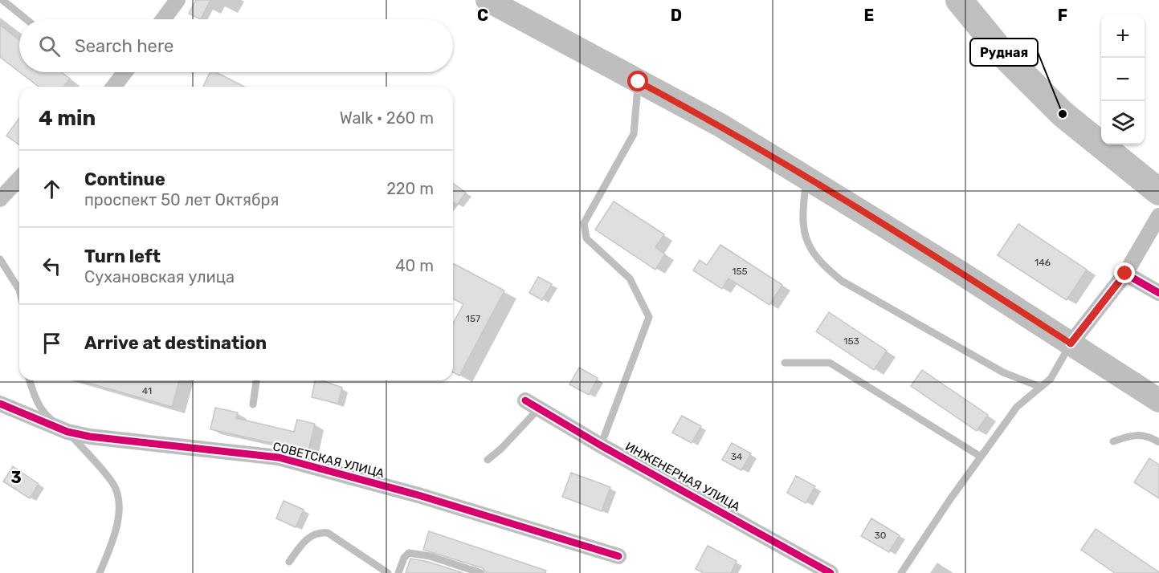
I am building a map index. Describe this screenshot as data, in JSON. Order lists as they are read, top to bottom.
{
  "streets": {
    "street": ["СОВЕТСКАЯ УЛИЦА", "ИНЖЕНЕРНАЯ УЛИЦА"]
  },
  "places": ["Рудная"],
  "house_numbers": [
    "146",
    "155",
    "157",
    "153",
    "41",
    "34",
    "30"
  ],
  "page": {
    "map_buttons": ["+", "−"],
    "search": "Search here",
    "heading": ["4 min", "Walk · 260 m"],
    "list": [
      ["Continue", "проспект 50 лет Октября", "220 m"],
      ["Turn left", "Сухановская улица", "40 m"],
      "Arrive at destination"
    ]
  },
  "grid": {
    "columns": [
      "C",
      "D",
      "E",
      "F"
    ],
    "rows": ["3"]
  }
}
